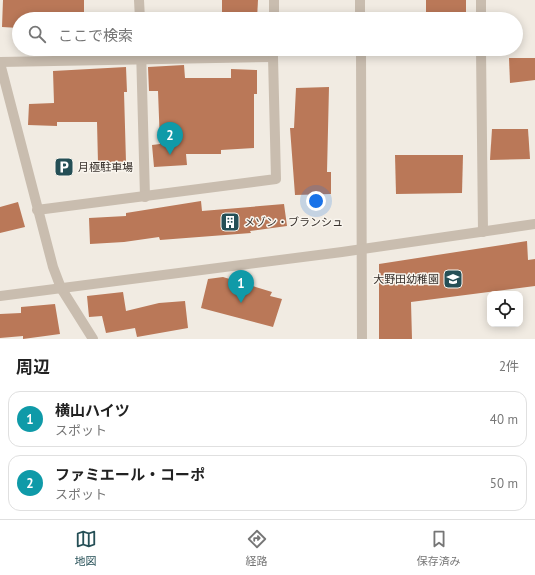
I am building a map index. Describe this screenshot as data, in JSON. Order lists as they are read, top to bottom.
{
  "places": {
    "parking": ["月極駐車場"],
    "building": ["メゾン・ブランシュ"],
    "school or university": ["大野田幼稚園"]
  },
  "page": {
    "search": "ここで検索",
    "pins": ["2", "1"],
    "heading": ["周辺", "2件"],
    "list": [
      {
        "mark": "1",
        "name": "横山ハイツ",
        "note": "スポット",
        "value": "40 m"
      },
      {
        "mark": "2",
        "name": "ファミエール・コーポ",
        "note": "スポット",
        "value": "50 m"
      }
    ],
    "nav": ["地図", "経路", "保存済み"]
  }
}
